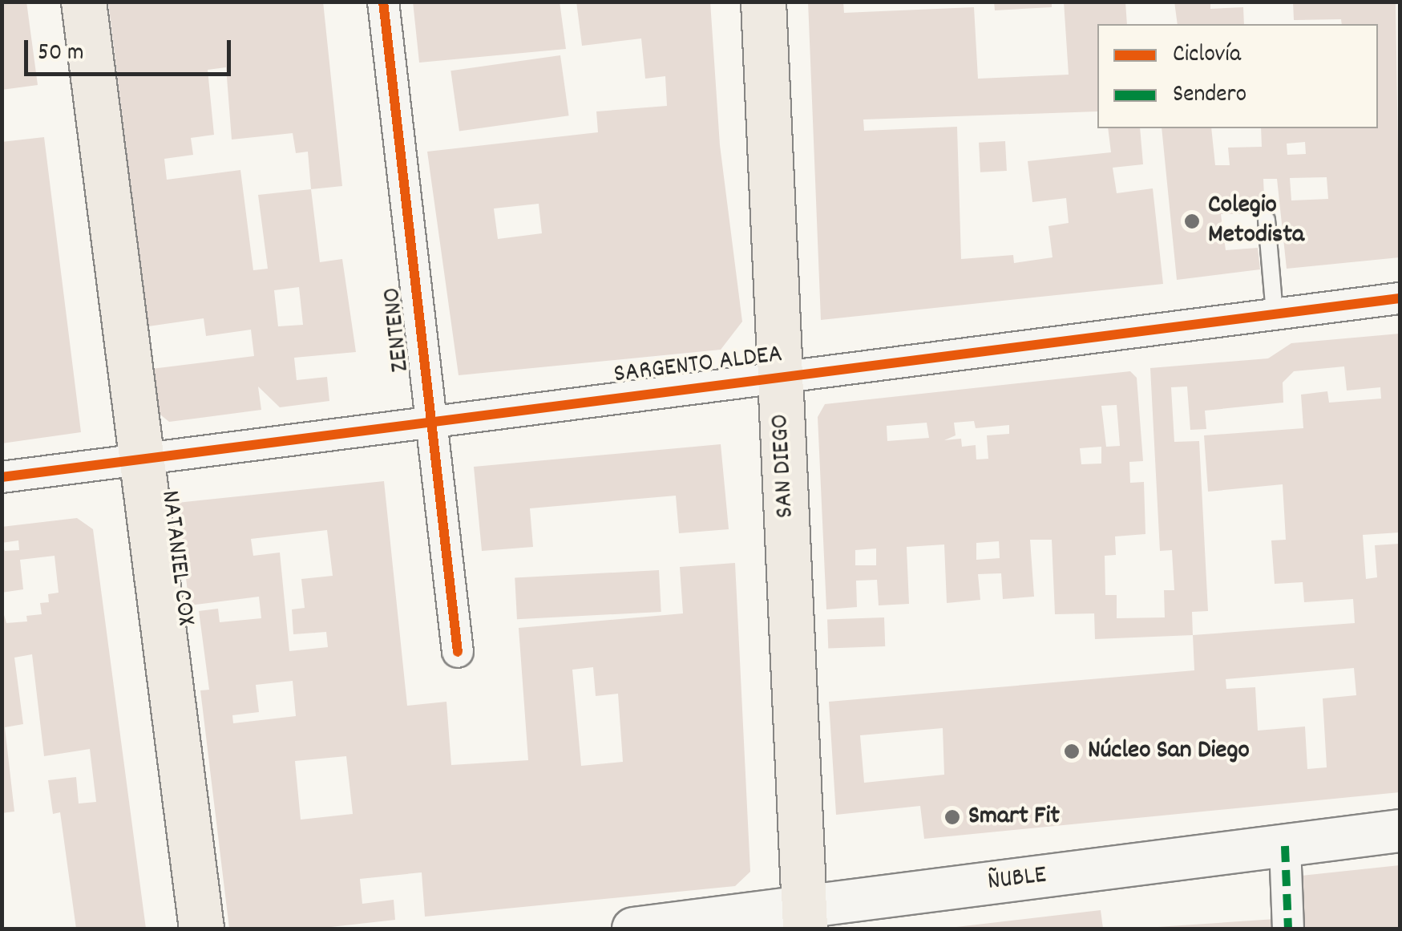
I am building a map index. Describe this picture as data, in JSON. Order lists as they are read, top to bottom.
{
  "streets": {
    "main road": ["SAN DIEGO", "NATANIEL COX", "ÑUBLE"],
    "street": ["ZENTENO", "SARGENTO ALDEA"]
  },
  "crossings": [
    ["ZENTENO", "SARGENTO ALDEA"],
    ["SARGENTO ALDEA", "SAN DIEGO"],
    ["SARGENTO ALDEA", "NATANIEL COX"],
    ["SAN DIEGO", "ÑUBLE"]
  ],
  "places": ["Colegio Metodista", "Núcleo San Diego", "Smart Fit"],
  "legend": ["Ciclovía", "Sendero"],
  "scale_bar": "50 m"
}
